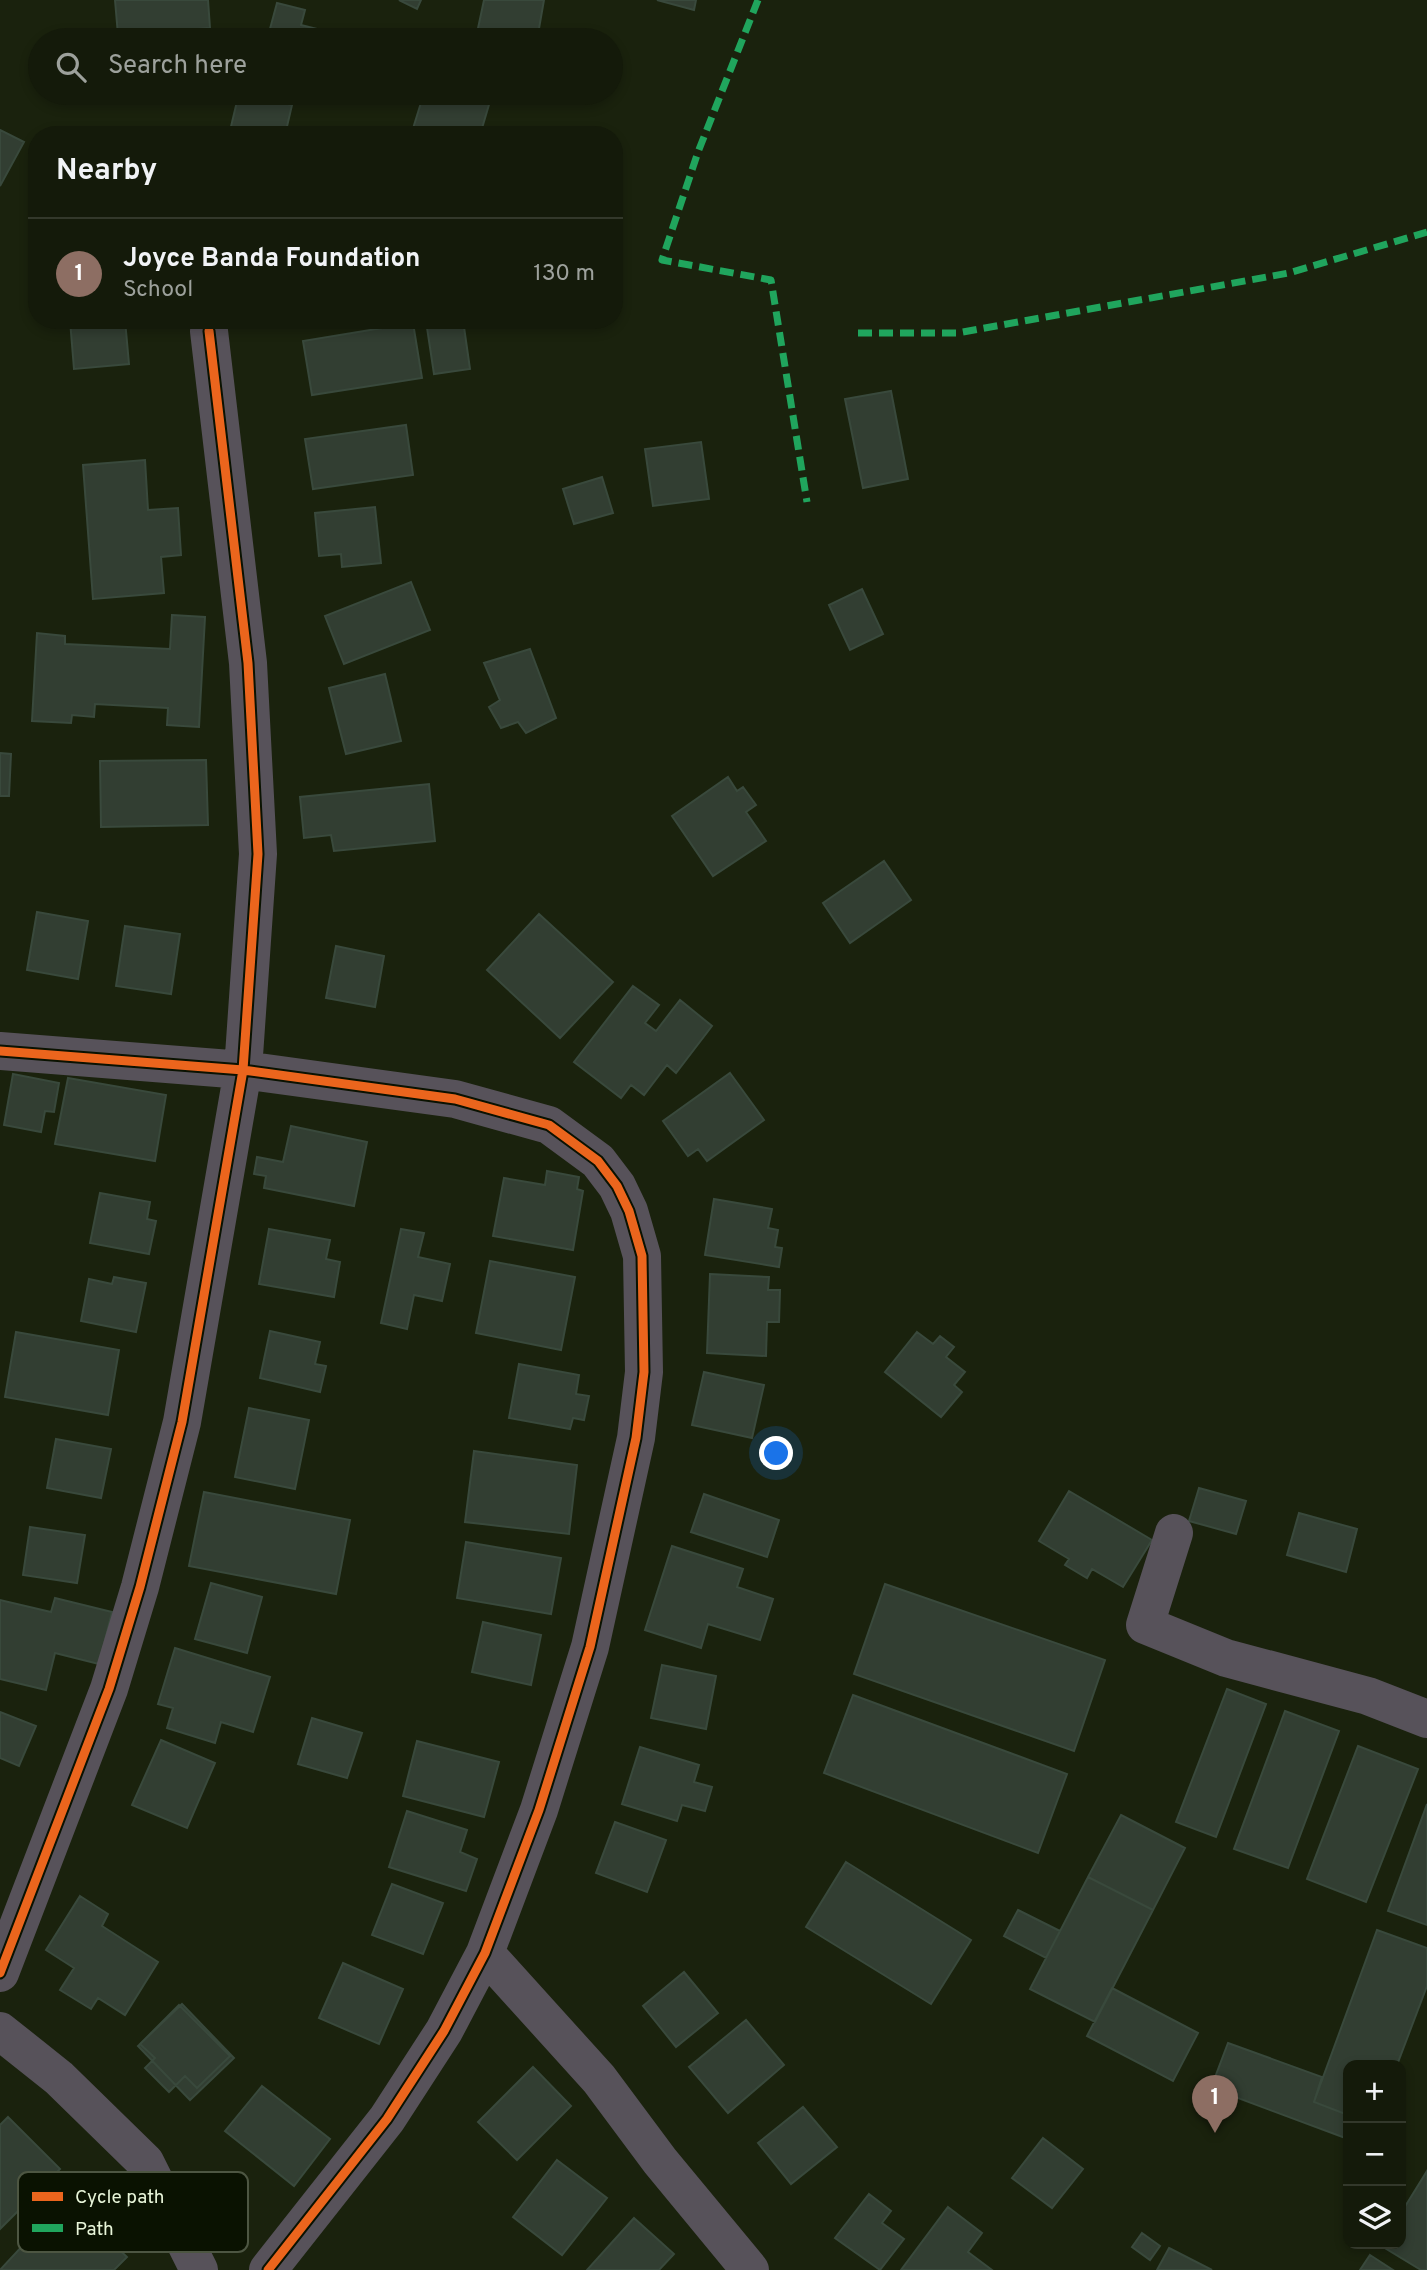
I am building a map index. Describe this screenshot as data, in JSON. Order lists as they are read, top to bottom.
{
  "legend": ["Cycle path", "Path"],
  "page": {
    "search": "Search here",
    "heading": "Nearby",
    "list": [
      {
        "mark": "1",
        "name": "Joyce Banda Foundation",
        "note": "School",
        "value": "130 m"
      }
    ],
    "map_buttons": ["+", "−"],
    "pins": "1"
  }
}
